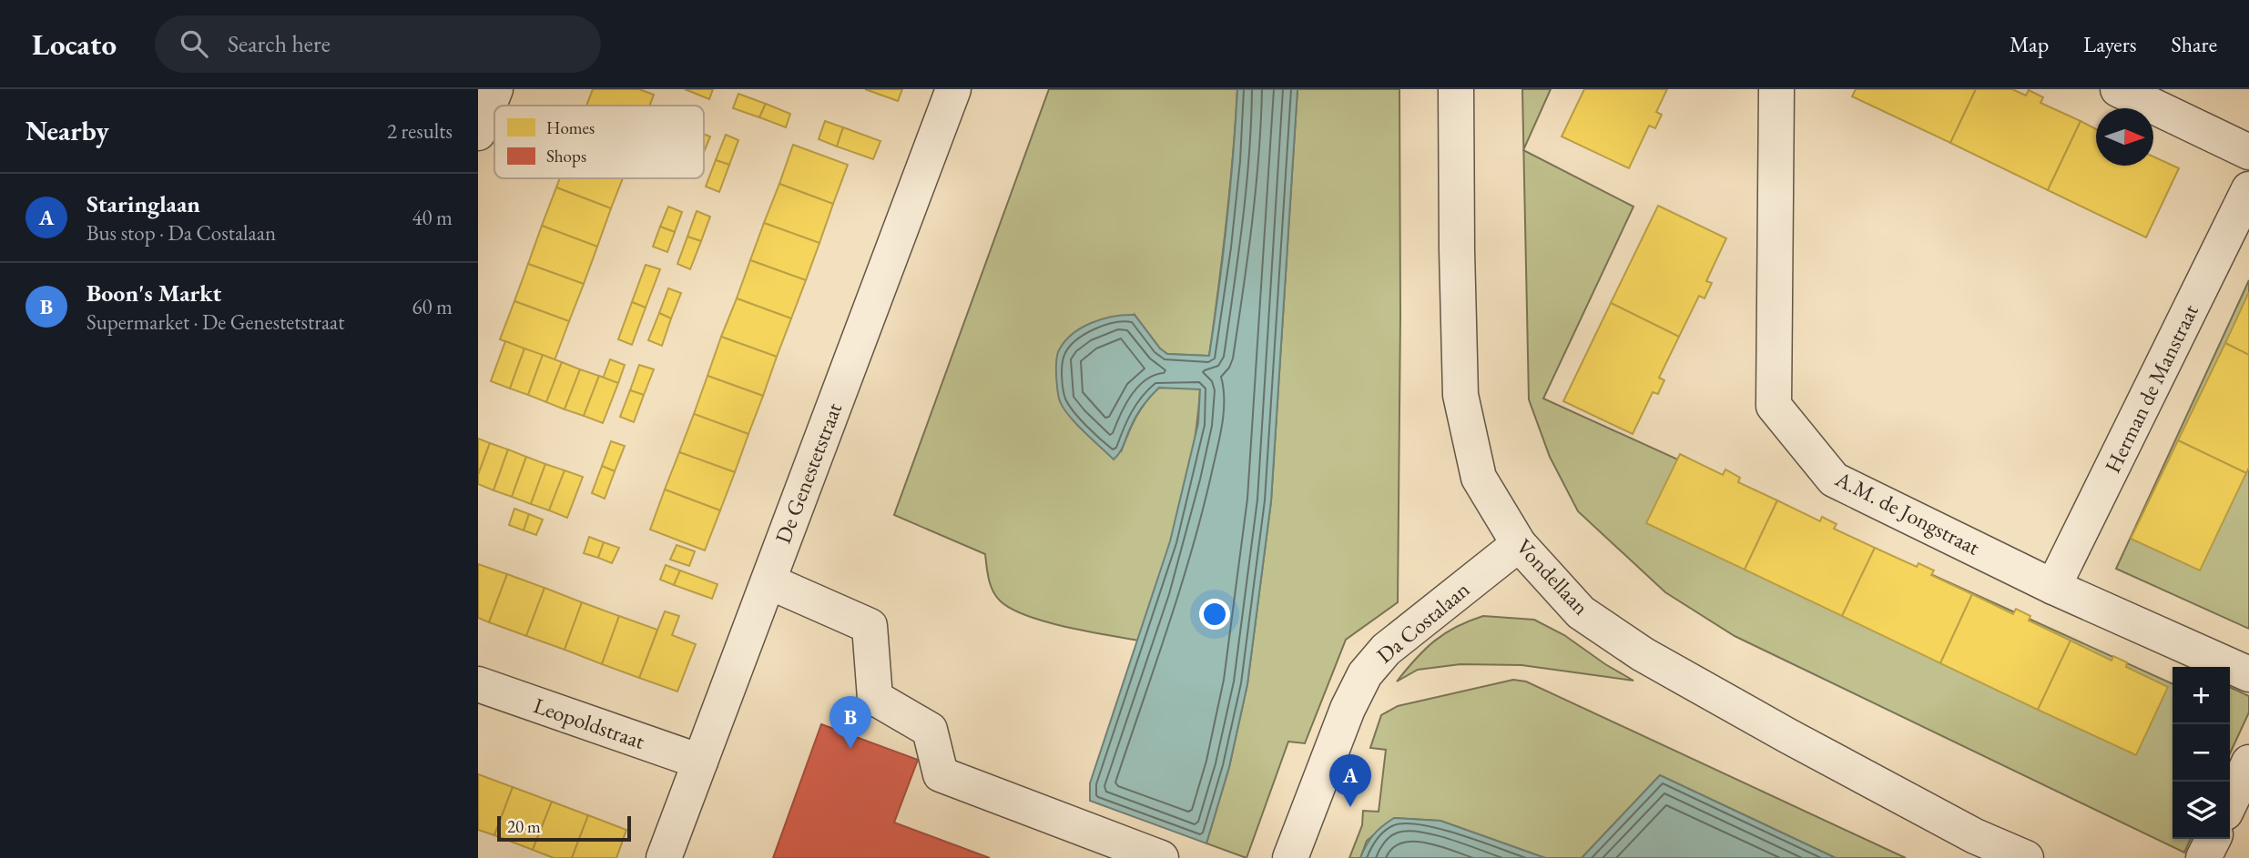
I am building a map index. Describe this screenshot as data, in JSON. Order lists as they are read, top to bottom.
{
  "streets": {
    "street": [
      "Herman de Manstraat",
      "De Genestetstraat",
      "A.M. de Jongstraat",
      "Vondellaan",
      "Da Costalaan",
      "Leopoldstraat"
    ]
  },
  "crossings": [
    ["Herman de Manstraat", "A.M. de Jongstraat"],
    ["De Genestetstraat", "Leopoldstraat"],
    ["Vondellaan", "Da Costalaan"]
  ],
  "legend": ["Homes", "Shops"],
  "scale_bar": "20 m",
  "north": "right",
  "page": {
    "header": "Locato",
    "search": "Search here",
    "nav": ["Map", "Layers", "Share"],
    "heading": ["Nearby", "2 results"],
    "list": [
      {
        "mark": "A",
        "name": "Staringlaan",
        "note": "Bus stop · Da Costalaan",
        "value": "40 m"
      },
      {
        "mark": "B",
        "name": "Boon's Markt",
        "note": "Supermarket · De Genestetstraat",
        "value": "60 m"
      }
    ],
    "map_buttons": ["+", "−"],
    "pins": ["B", "A"],
    "scale": "20 m"
  }
}
